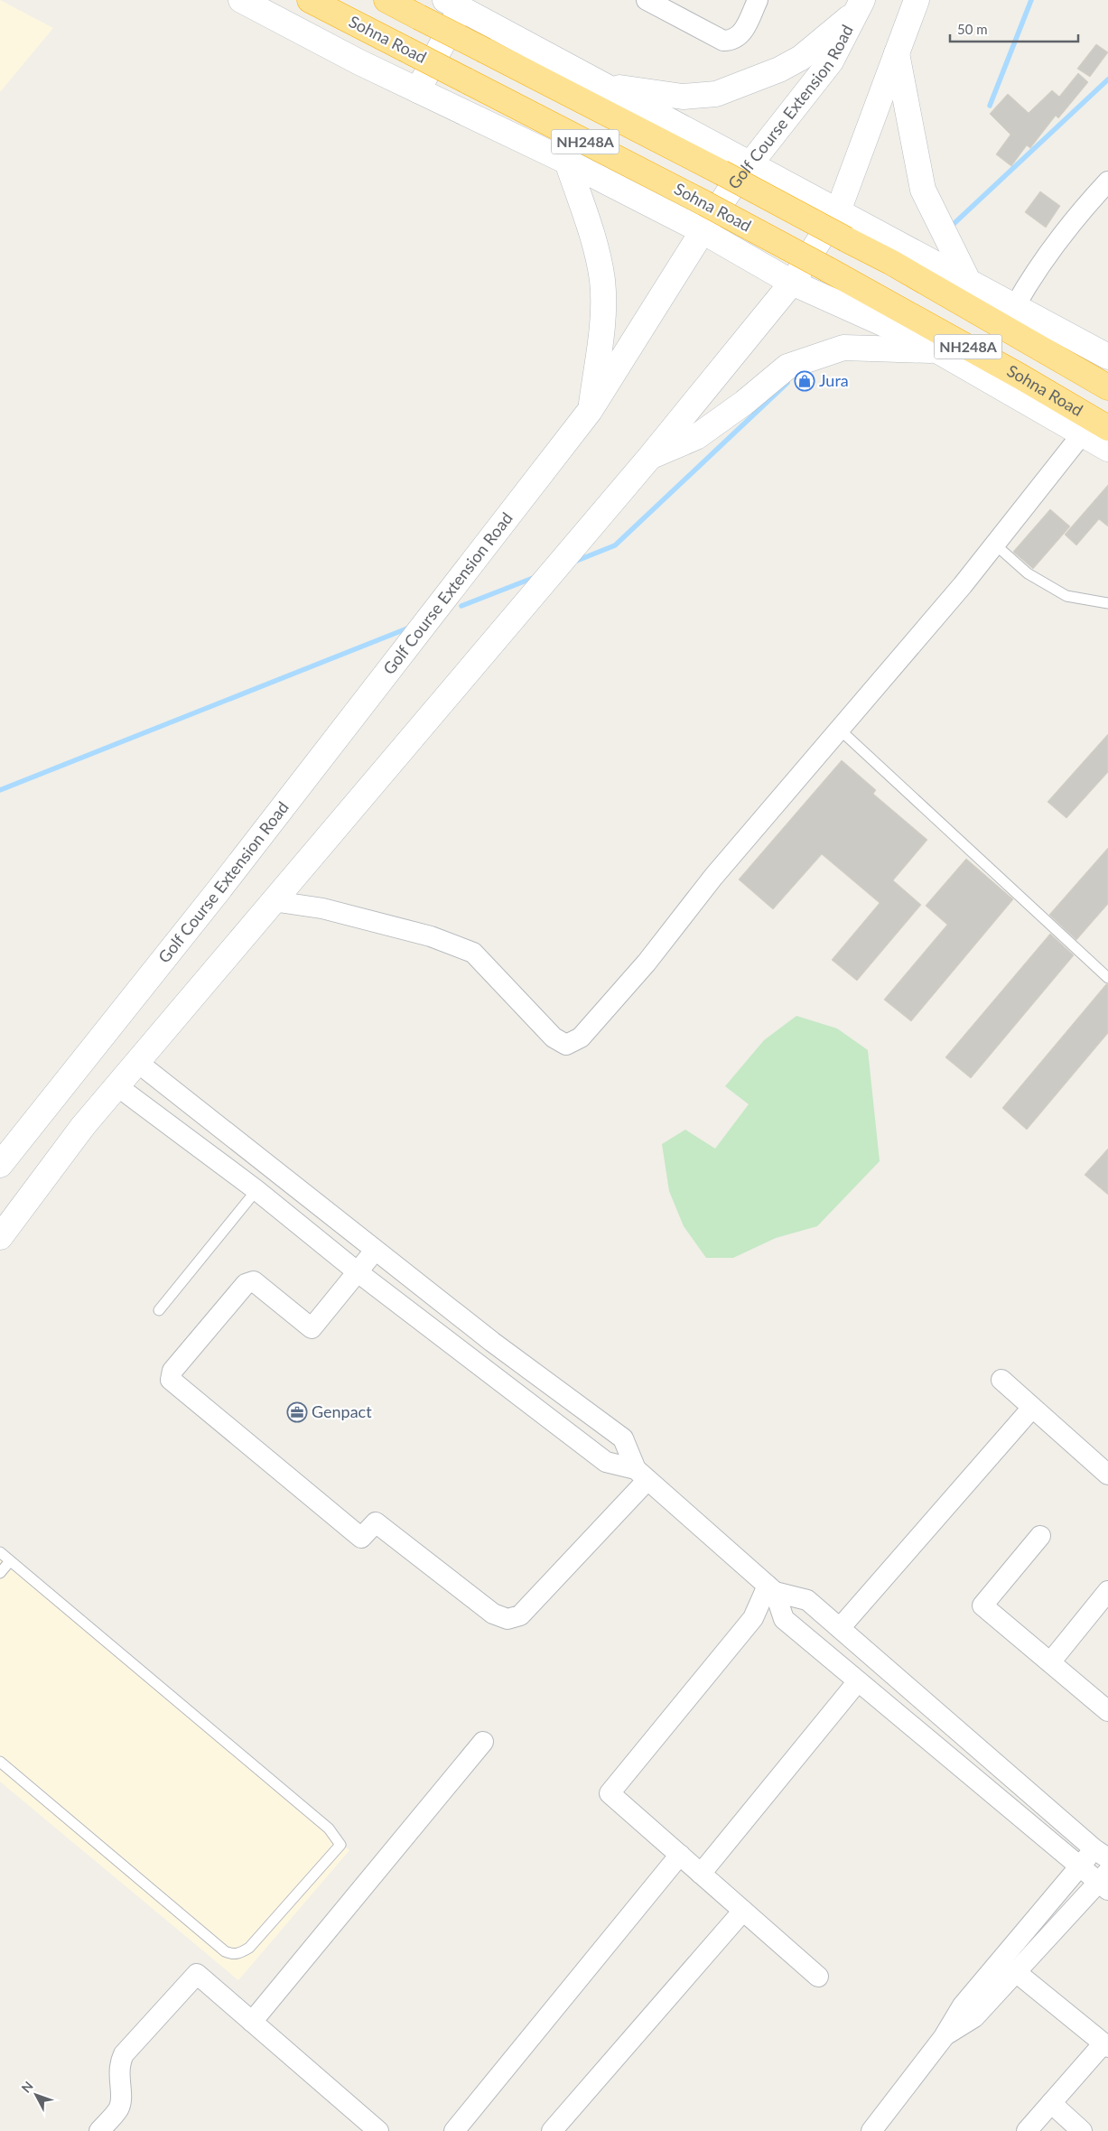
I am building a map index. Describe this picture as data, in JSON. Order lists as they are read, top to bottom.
{
  "streets": {
    "highway": ["Sohna Road", "NH248A"],
    "main road": ["Golf Course Extension Road"]
  },
  "places": {
    "shop": ["Jura"],
    "office": ["Genpact"]
  },
  "scale_bar": "50 m",
  "north": "top left"
}
